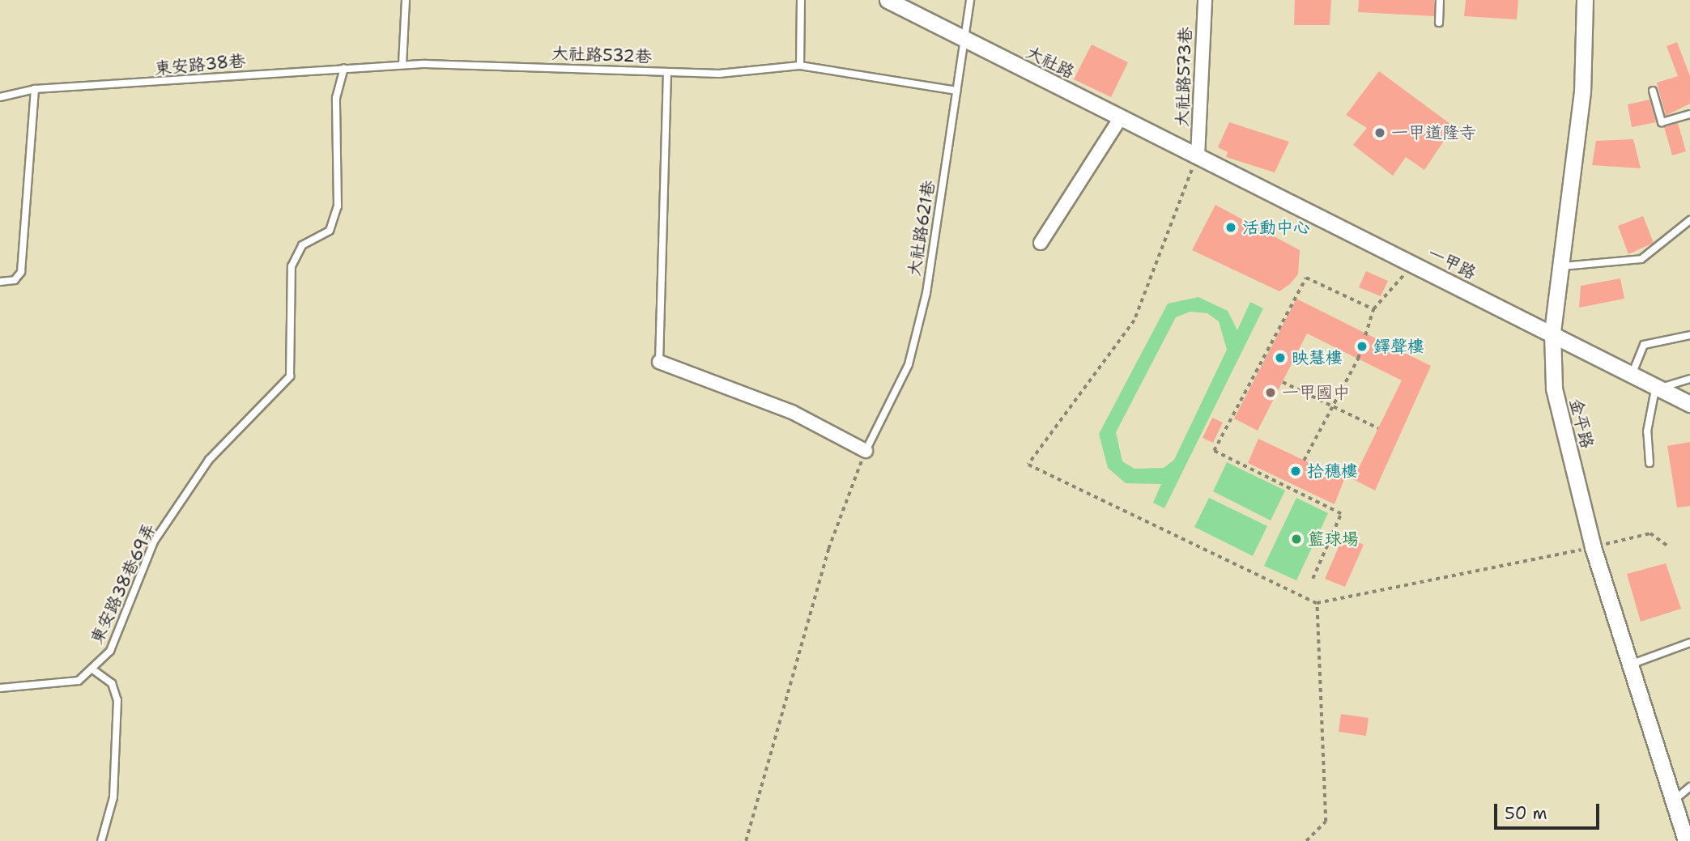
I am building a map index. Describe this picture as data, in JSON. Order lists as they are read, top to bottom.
{
  "streets": {
    "street": [
      "大社路",
      "大社路573巷",
      "一甲路",
      "金平路"
    ],
    "lane": [
      "大社路532巷",
      "東安路38巷",
      "大社路621巷",
      "東安路38巷69弄"
    ]
  },
  "crossings": [
    ["大社路532巷", "東安路38巷"],
    ["大社路532巷", "大社路621巷"],
    ["大社路", "大社路573巷"],
    ["大社路", "大社路621巷"],
    ["大社路", "一甲路"],
    ["東安路38巷", "東安路38巷69弄"],
    ["大社路573巷", "一甲路"],
    ["一甲路", "金平路"]
  ],
  "places": [
    "一甲道隆寺",
    "活動中心",
    "鐸聲樓",
    "映慧樓",
    "一甲國中",
    "拾穗樓",
    "籃球場"
  ],
  "scale_bar": "50 m"
}
